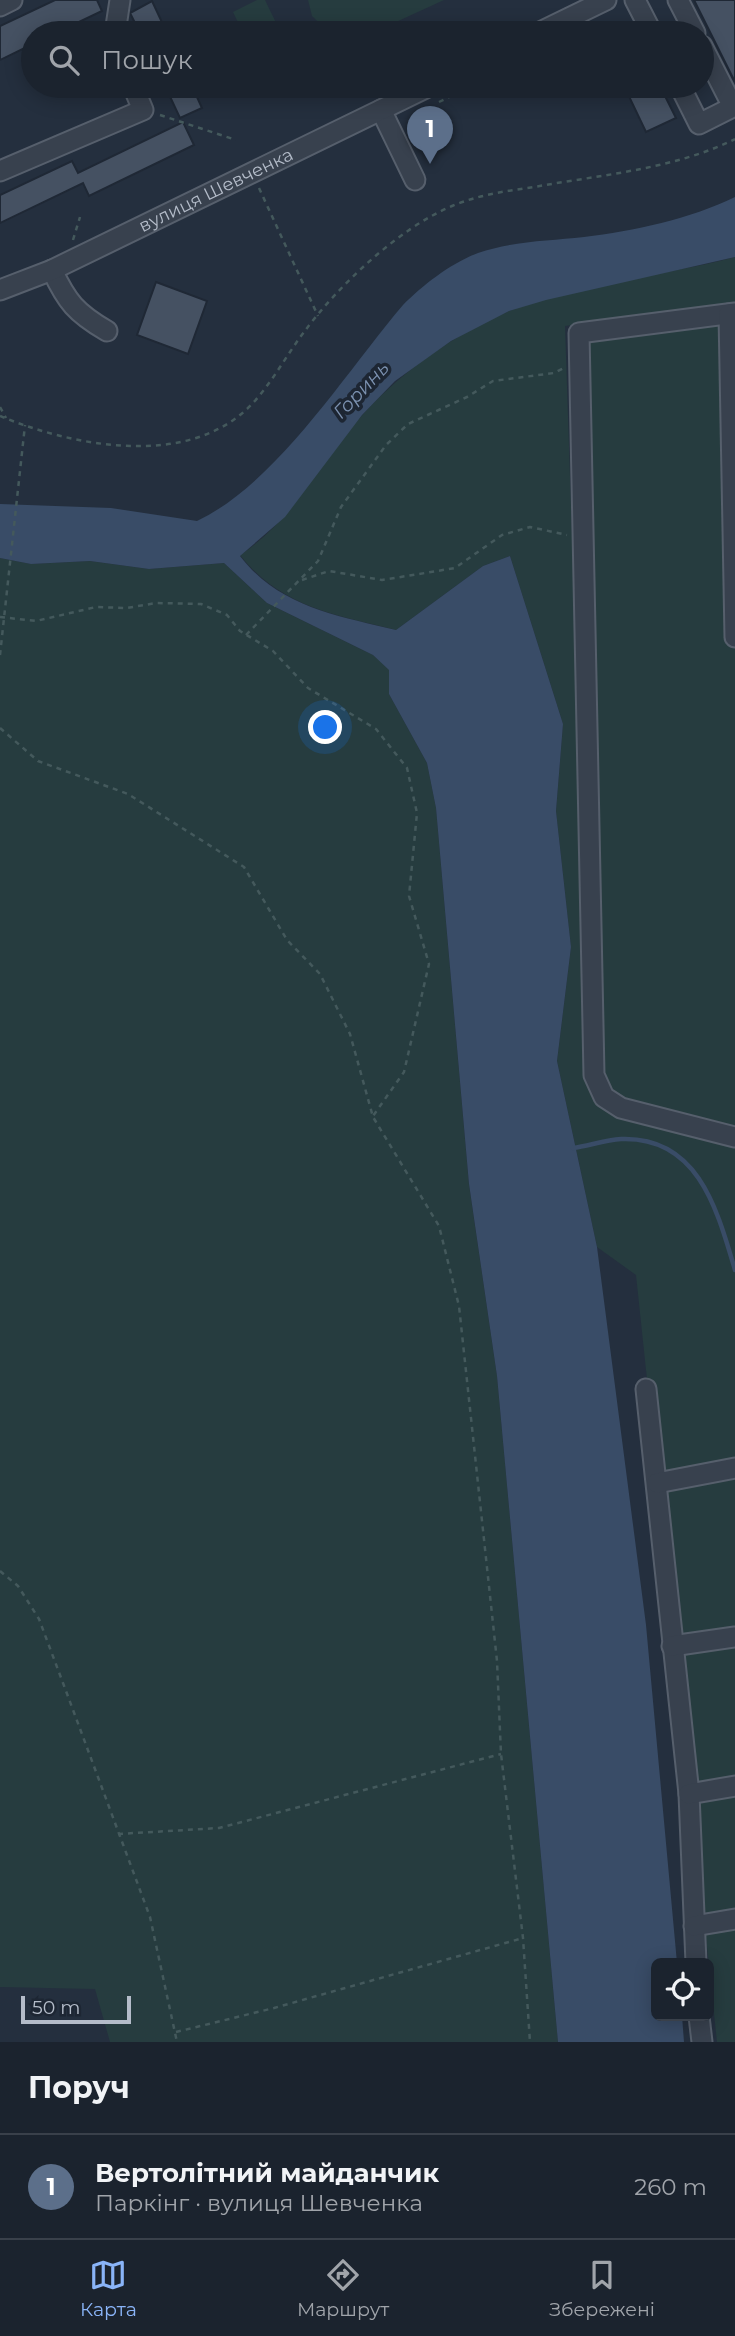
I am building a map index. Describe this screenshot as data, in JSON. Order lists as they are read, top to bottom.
{
  "streets": {
    "street": ["вулиця Шевченка"]
  },
  "water": ["Горинь"],
  "scale_bar": "50 m",
  "page": {
    "search": "Пошук",
    "pins": "1",
    "scale": "50 m",
    "heading": "Поруч",
    "list": [
      {
        "mark": "1",
        "name": "Вертолітний майданчик",
        "note": "Паркінг · вулиця Шевченка",
        "value": "260 m"
      }
    ],
    "nav": ["Карта", "Маршрут", "Збережені"]
  }
}
